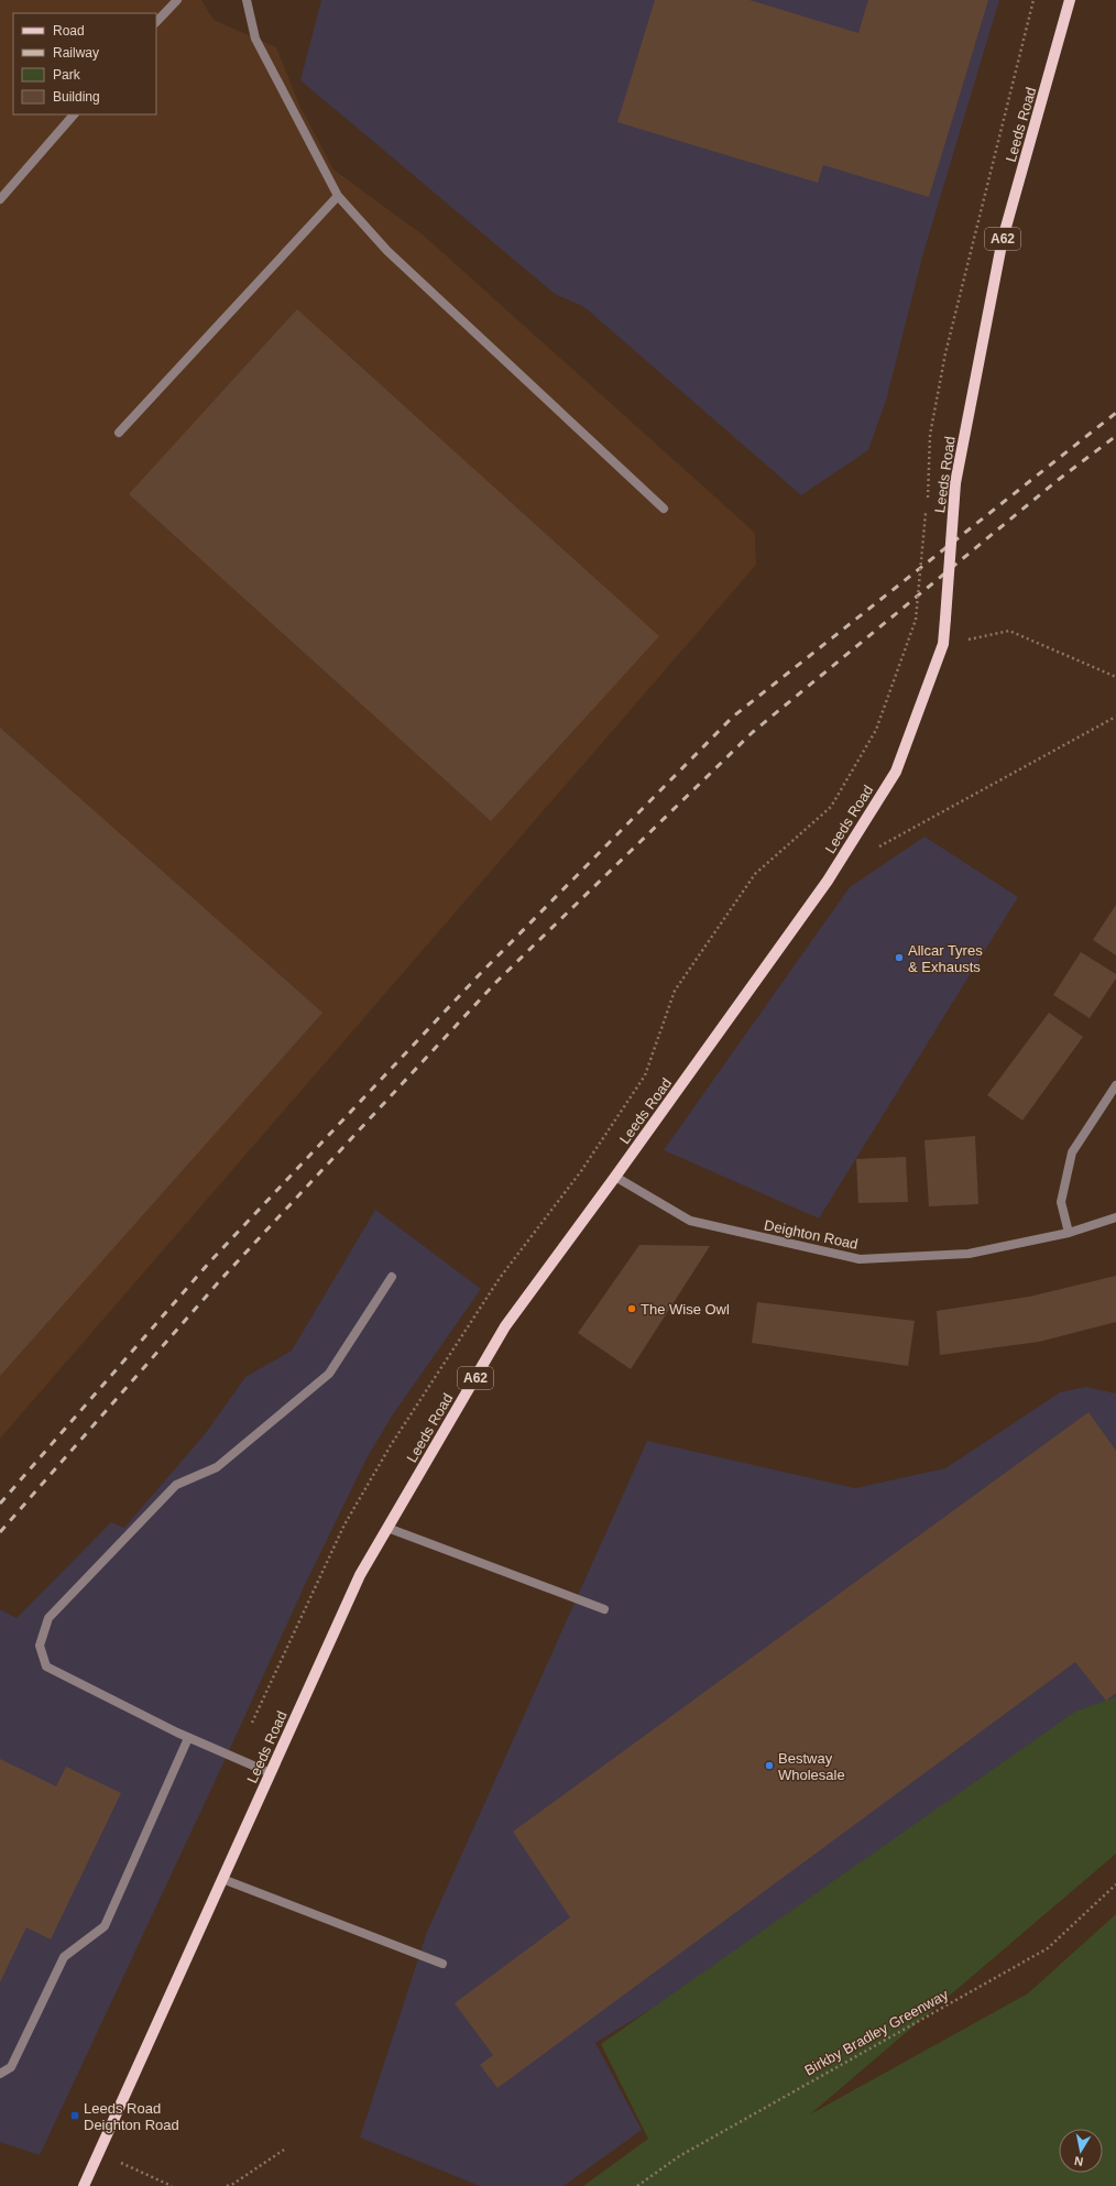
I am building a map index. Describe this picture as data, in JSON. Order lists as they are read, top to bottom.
{
  "streets": {
    "main road": ["Leeds Road", "A62"],
    "street": ["Deighton Road"],
    "path": ["Birkby Bradley Greenway"]
  },
  "crossings": [
    ["Leeds Road", "Deighton Road"]
  ],
  "places": {
    "other": ["Allcar Tyres & Exhausts", "The Wise Owl", "Bestway Wholesale"],
    "transit": ["Leeds Road Deighton Road"]
  },
  "legend": [
    "Road",
    "Railway",
    "Park",
    "Building"
  ],
  "north": "bottom"
}
